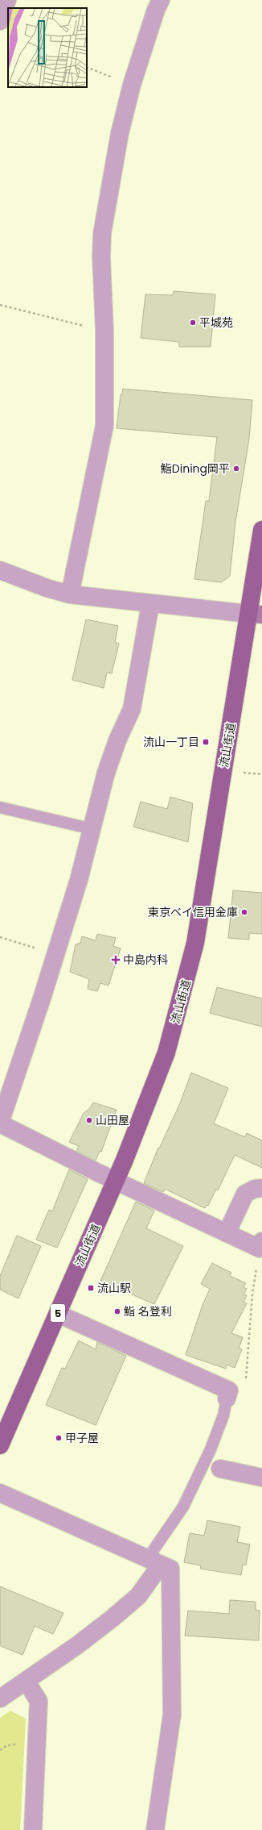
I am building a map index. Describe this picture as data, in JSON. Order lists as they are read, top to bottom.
{
  "streets": {
    "main road": ["流山街道", "5"]
  },
  "places": {
    "other": [
      "平城苑",
      "鮨Dining岡平",
      "東京ベイ信用金庫",
      "山田屋",
      "鮨 名登利",
      "甲子屋"
    ],
    "transit": ["流山一丁目", "流山駅"],
    "health": ["中島内科"]
  }
}
